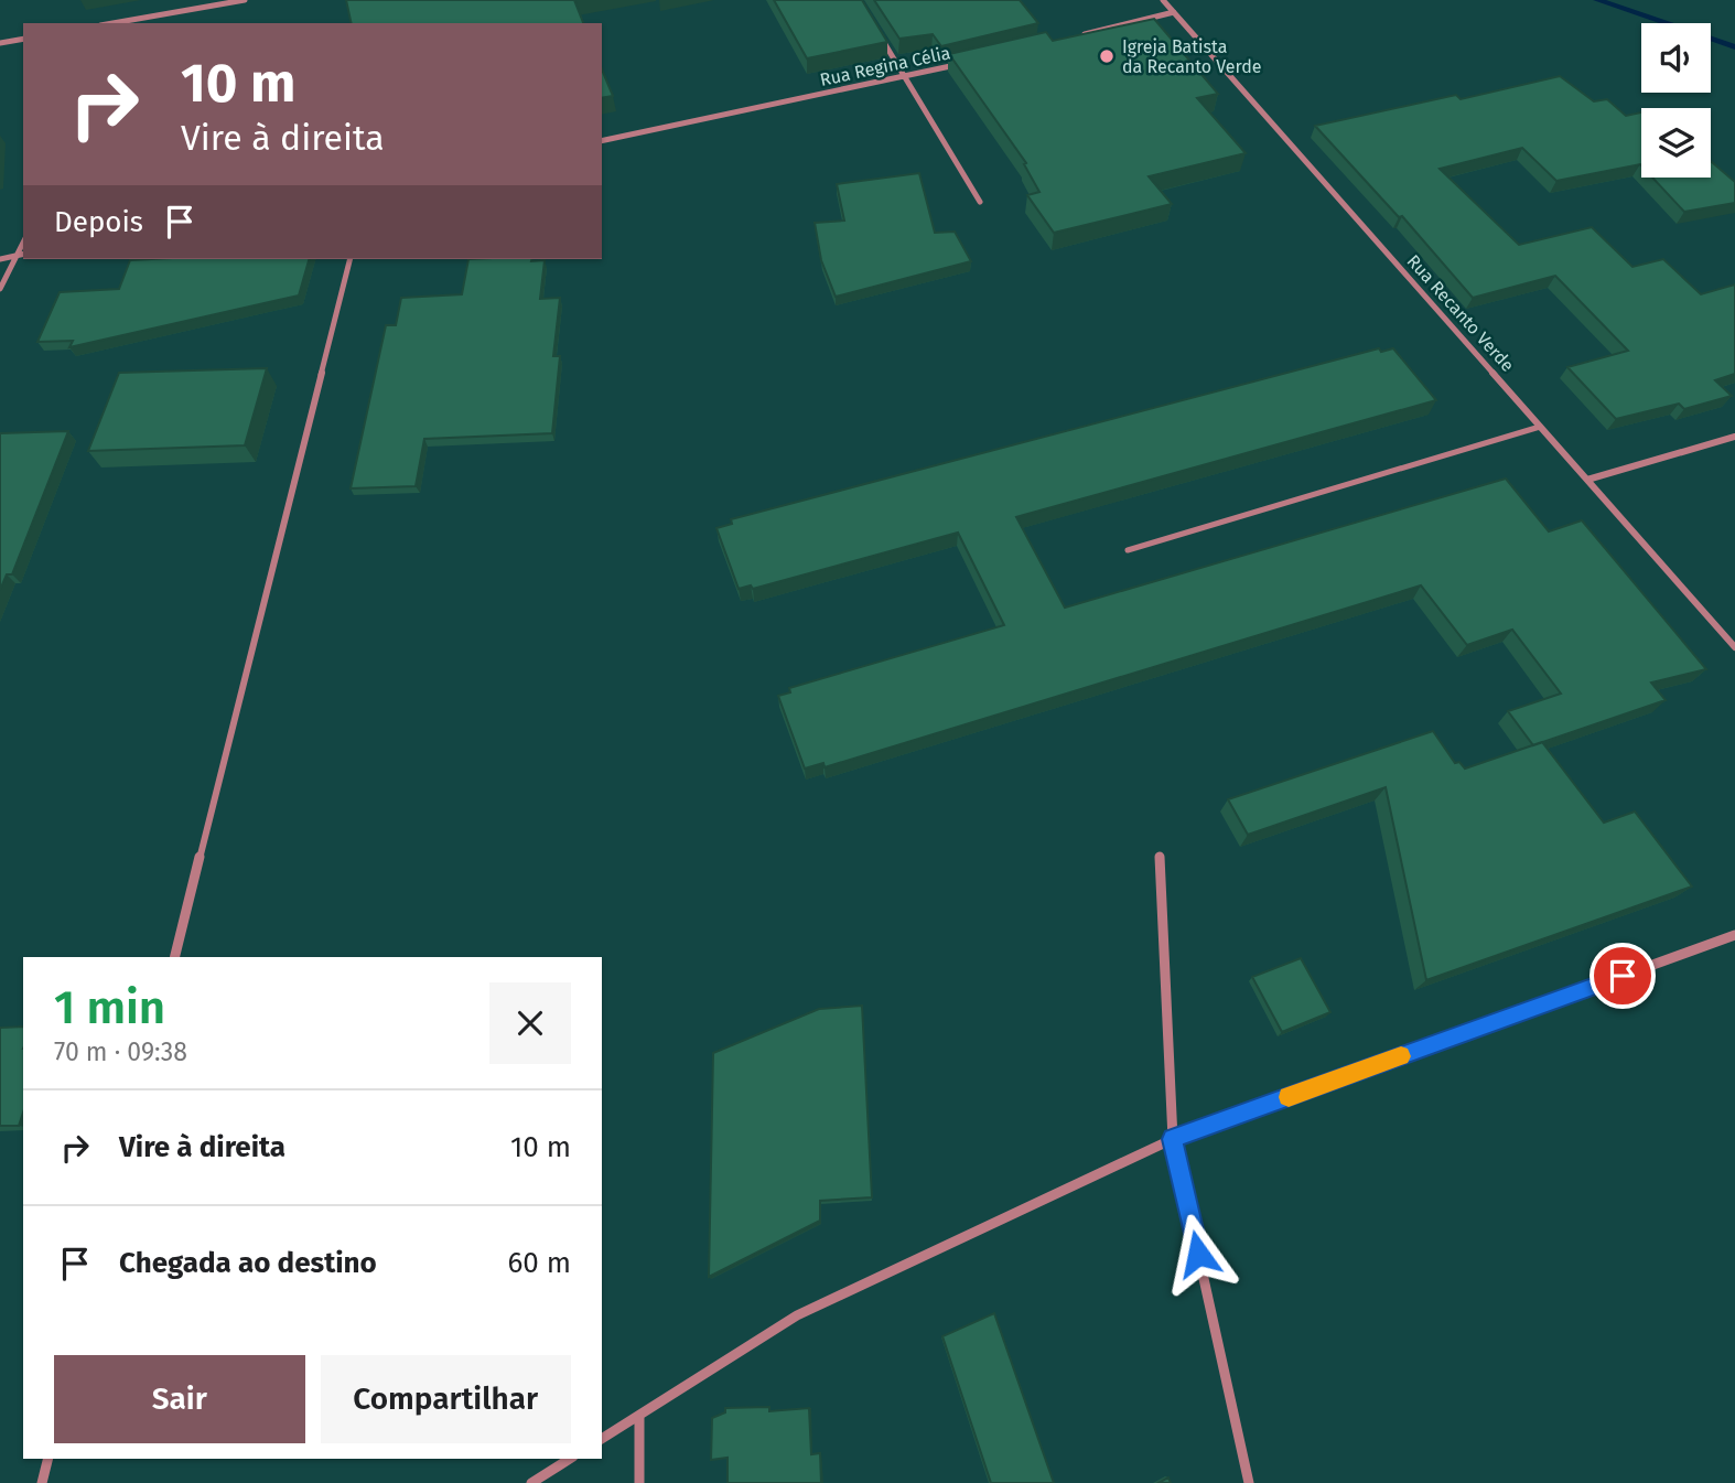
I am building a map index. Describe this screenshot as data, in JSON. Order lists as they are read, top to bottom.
{
  "streets": {
    "street": ["Rua Regina Célia", "Rua Recanto Verde"]
  },
  "places": ["Igreja Batista da Recanto Verde"],
  "page": {
    "turn": ["10 m", "Vire à direita"],
    "then": "Depois",
    "heading": ["1 min", "70 m · 09:38"],
    "list": [
      {
        "name": "Vire à direita",
        "value": "10 m"
      },
      {
        "name": "Chegada ao destino",
        "value": "60 m"
      }
    ],
    "buttons": ["Sair", "Compartilhar"]
  }
}
